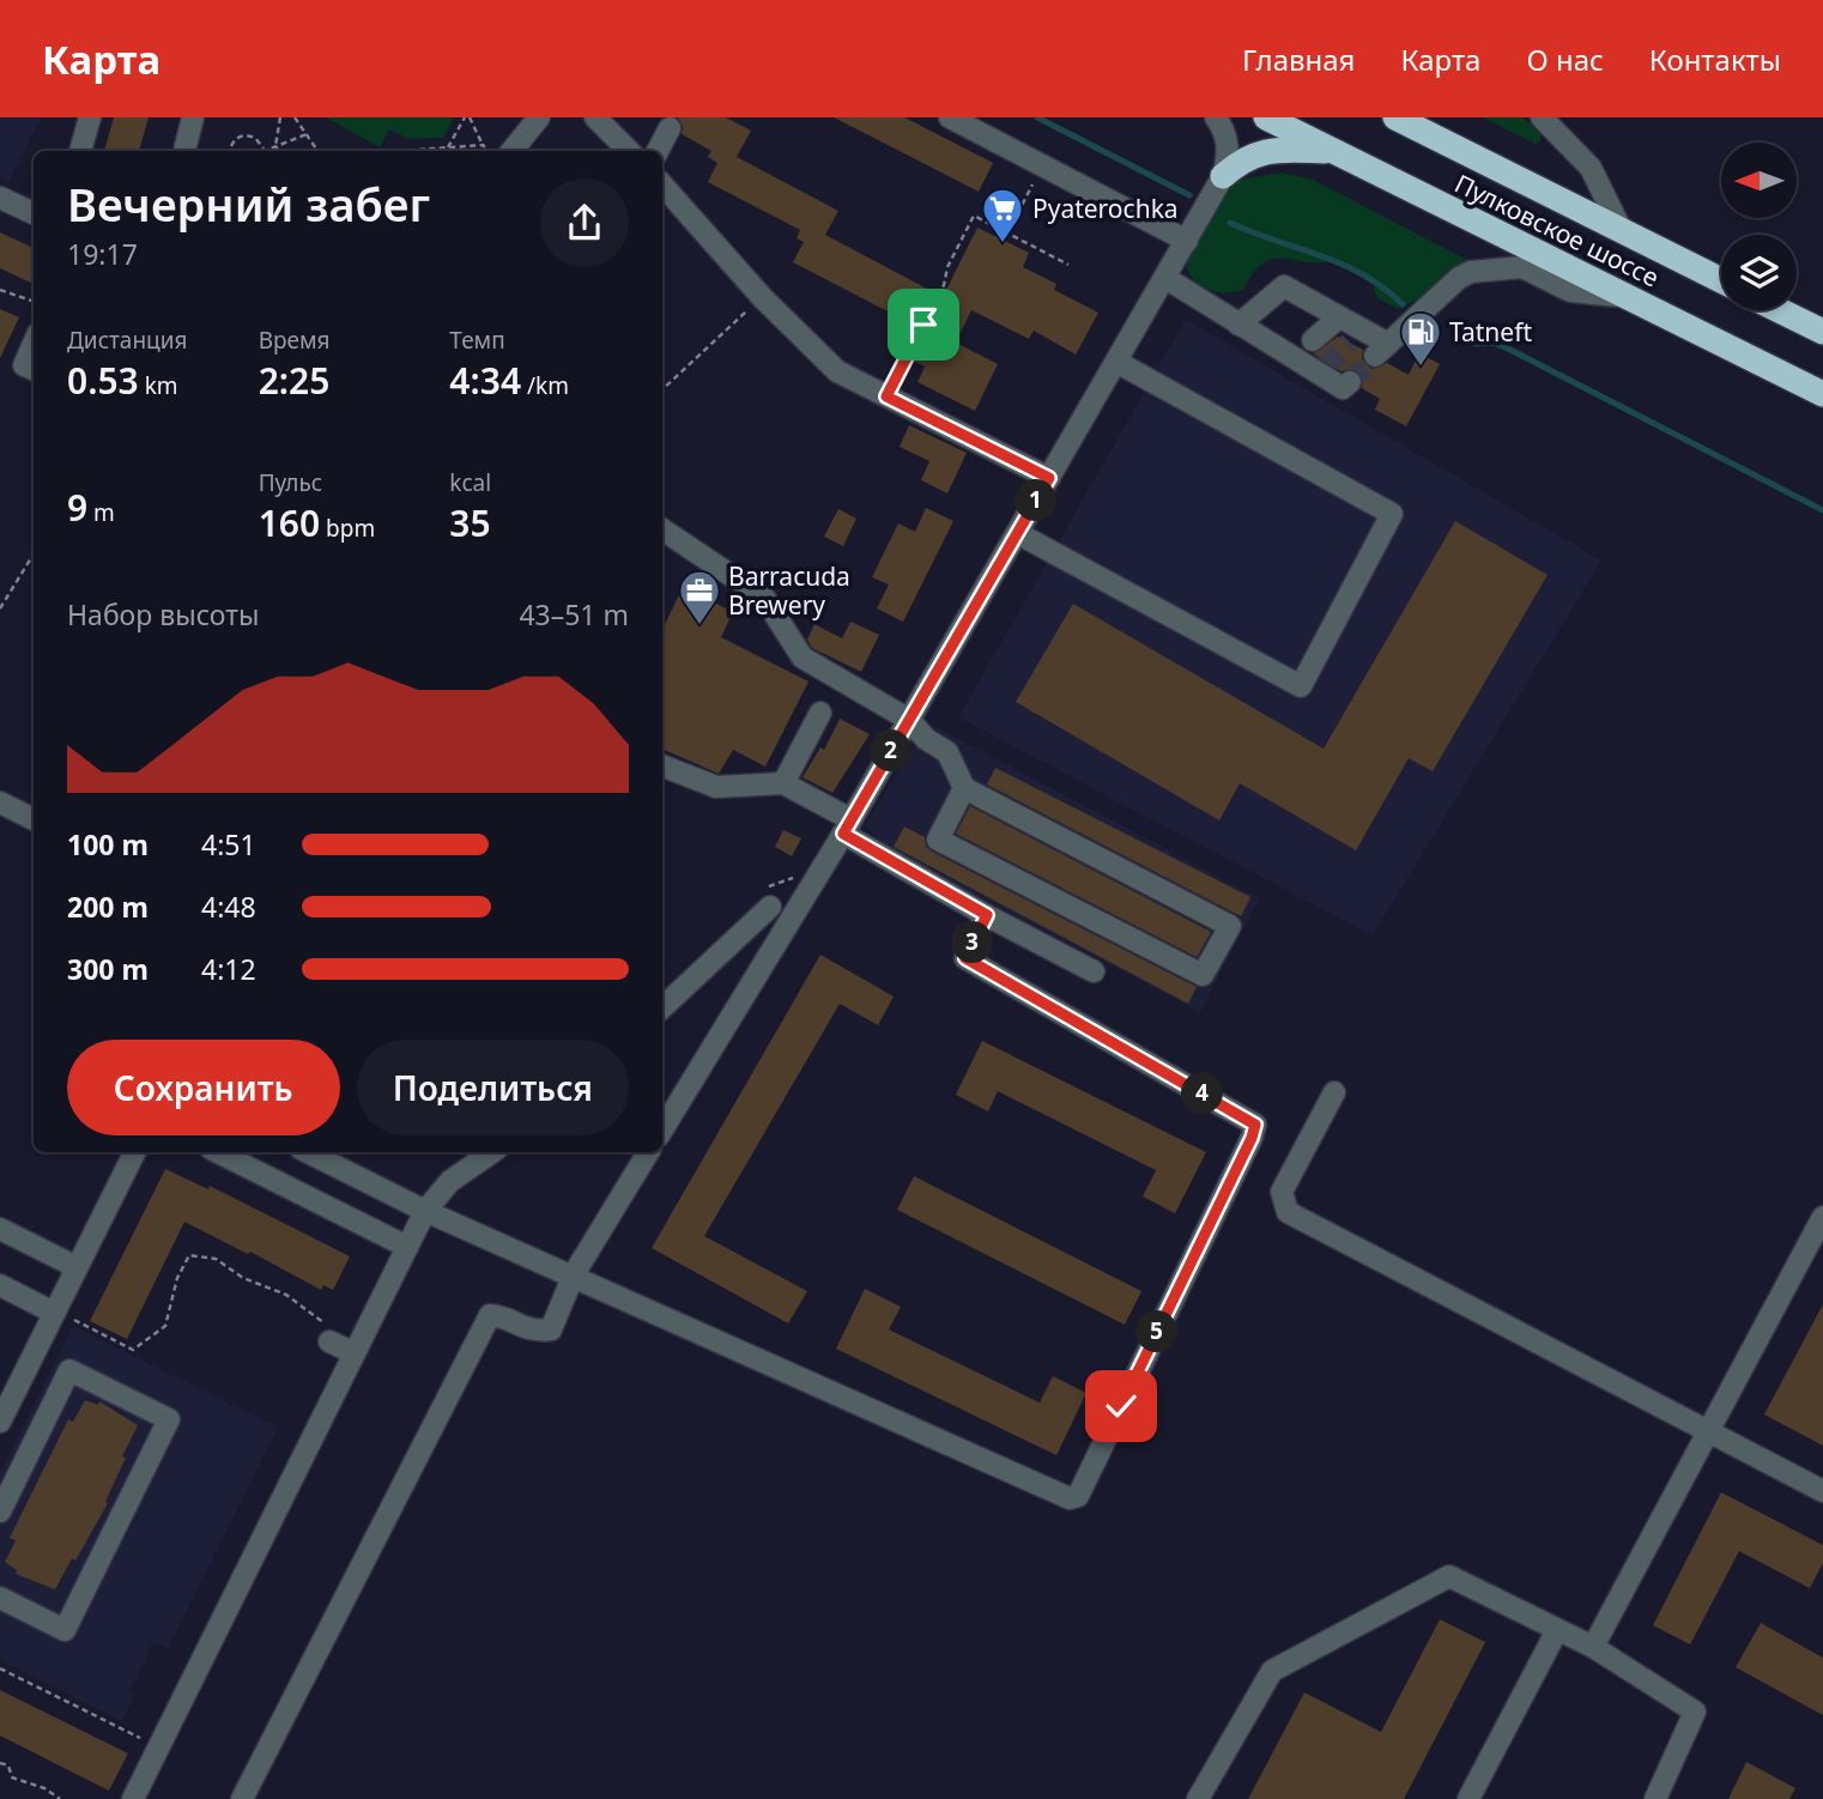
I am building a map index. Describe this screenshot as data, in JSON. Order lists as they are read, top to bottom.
{
  "streets": {
    "highway": ["Пулковское шоссе"]
  },
  "places": {
    "supermarket": ["Pyaterochka"],
    "fuel station": ["Tatneft"],
    "office": ["Barracuda Brewery"]
  },
  "north": "left",
  "page": {
    "header": "Карта",
    "nav": [
      "Главная",
      "Карта",
      "О нас",
      "Контакты"
    ],
    "heading": ["Вечерний забег", "19:17"],
    "stats": [
      ["Дистанция", "0.53 km"],
      ["Время", "2:25"],
      ["Темп", "4:34 /km"],
      ["9 m"],
      ["Пульс", "160 bpm"],
      ["kcal", "35"]
    ],
    "pins": [
      "1",
      "2",
      "3",
      "4",
      "5"
    ],
    "chart": ["Набор высоты", "43–51 m"],
    "list": [
      {
        "name": "100 m",
        "note": "4:51"
      },
      {
        "name": "200 m",
        "note": "4:48"
      },
      {
        "name": "300 m",
        "note": "4:12"
      }
    ],
    "buttons": ["Сохранить", "Поделиться"]
  }
}
